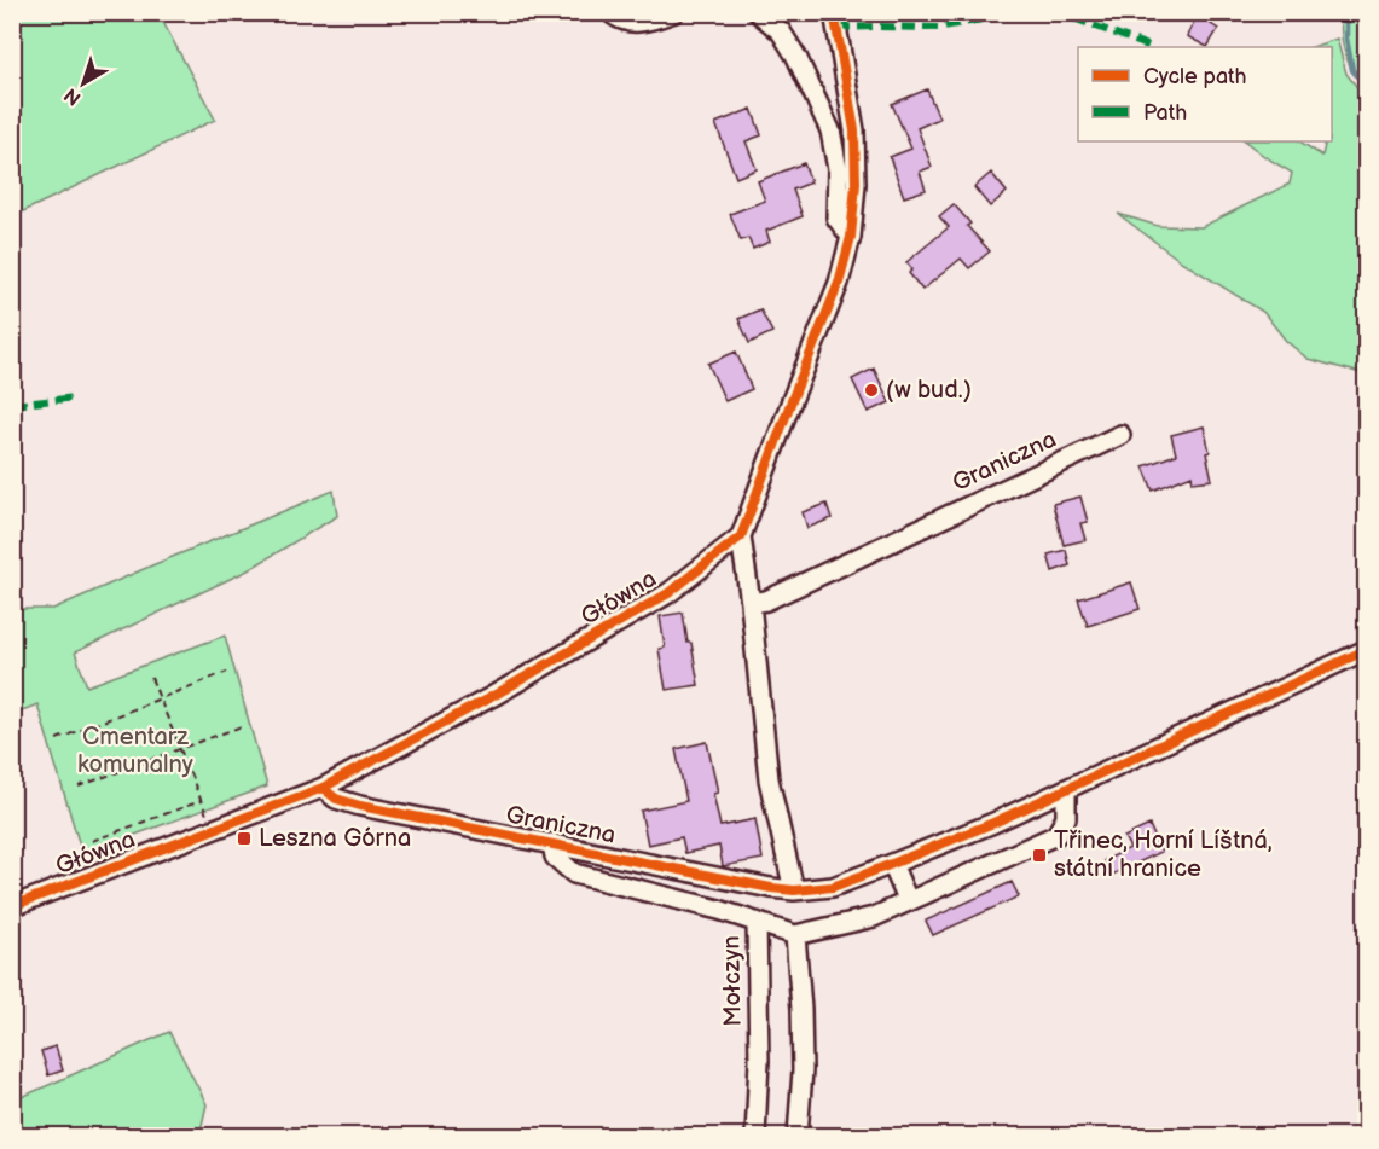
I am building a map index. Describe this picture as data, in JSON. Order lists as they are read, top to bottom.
{
  "streets": {
    "street": ["Graniczna", "Główna", "Mołczyn"]
  },
  "crossings": [
    ["Graniczna", "Główna"],
    ["Graniczna", "Mołczyn"]
  ],
  "parks": ["Cmentarz komunalny"],
  "places": {
    "other": ["(w bud.)"],
    "transit": ["Leszna Górna", "Třinec, Horní Líštná, státní hranice"]
  },
  "legend": ["Cycle path", "Path"],
  "north": "bottom left"
}
